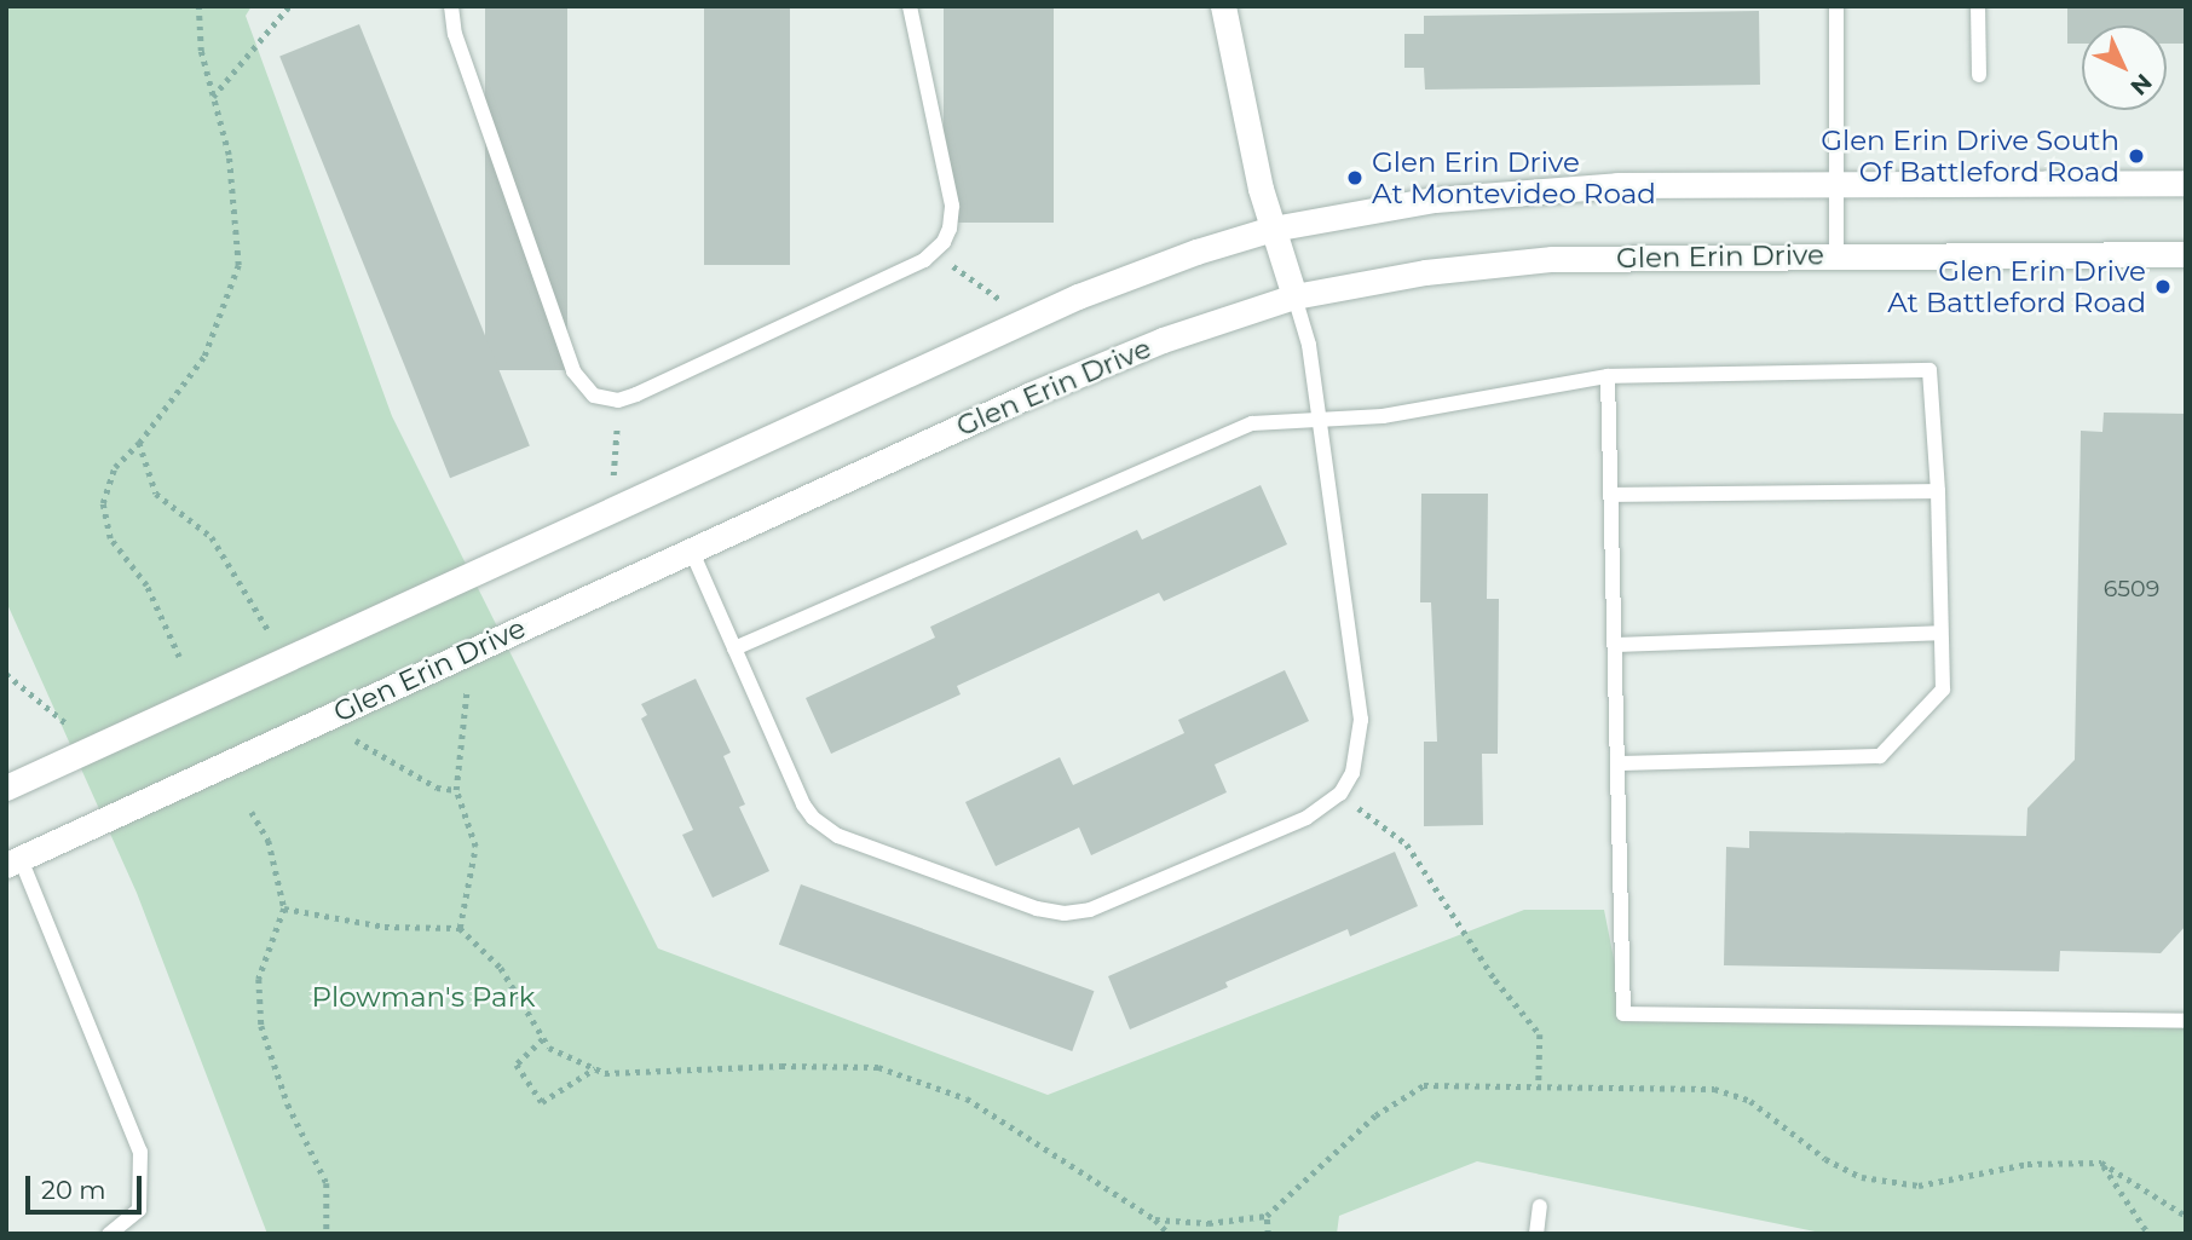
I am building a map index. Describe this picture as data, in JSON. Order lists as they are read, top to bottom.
{
  "streets": {
    "street": ["Glen Erin Drive"]
  },
  "parks": ["Plowman's Park"],
  "places": ["Glen Erin Drive South Of Battleford Road", "Glen Erin Drive At Montevideo Road", "Glen Erin Drive At Battleford Road"],
  "house_numbers": ["6509"],
  "scale_bar": "20 m",
  "north": "bottom right"
}
